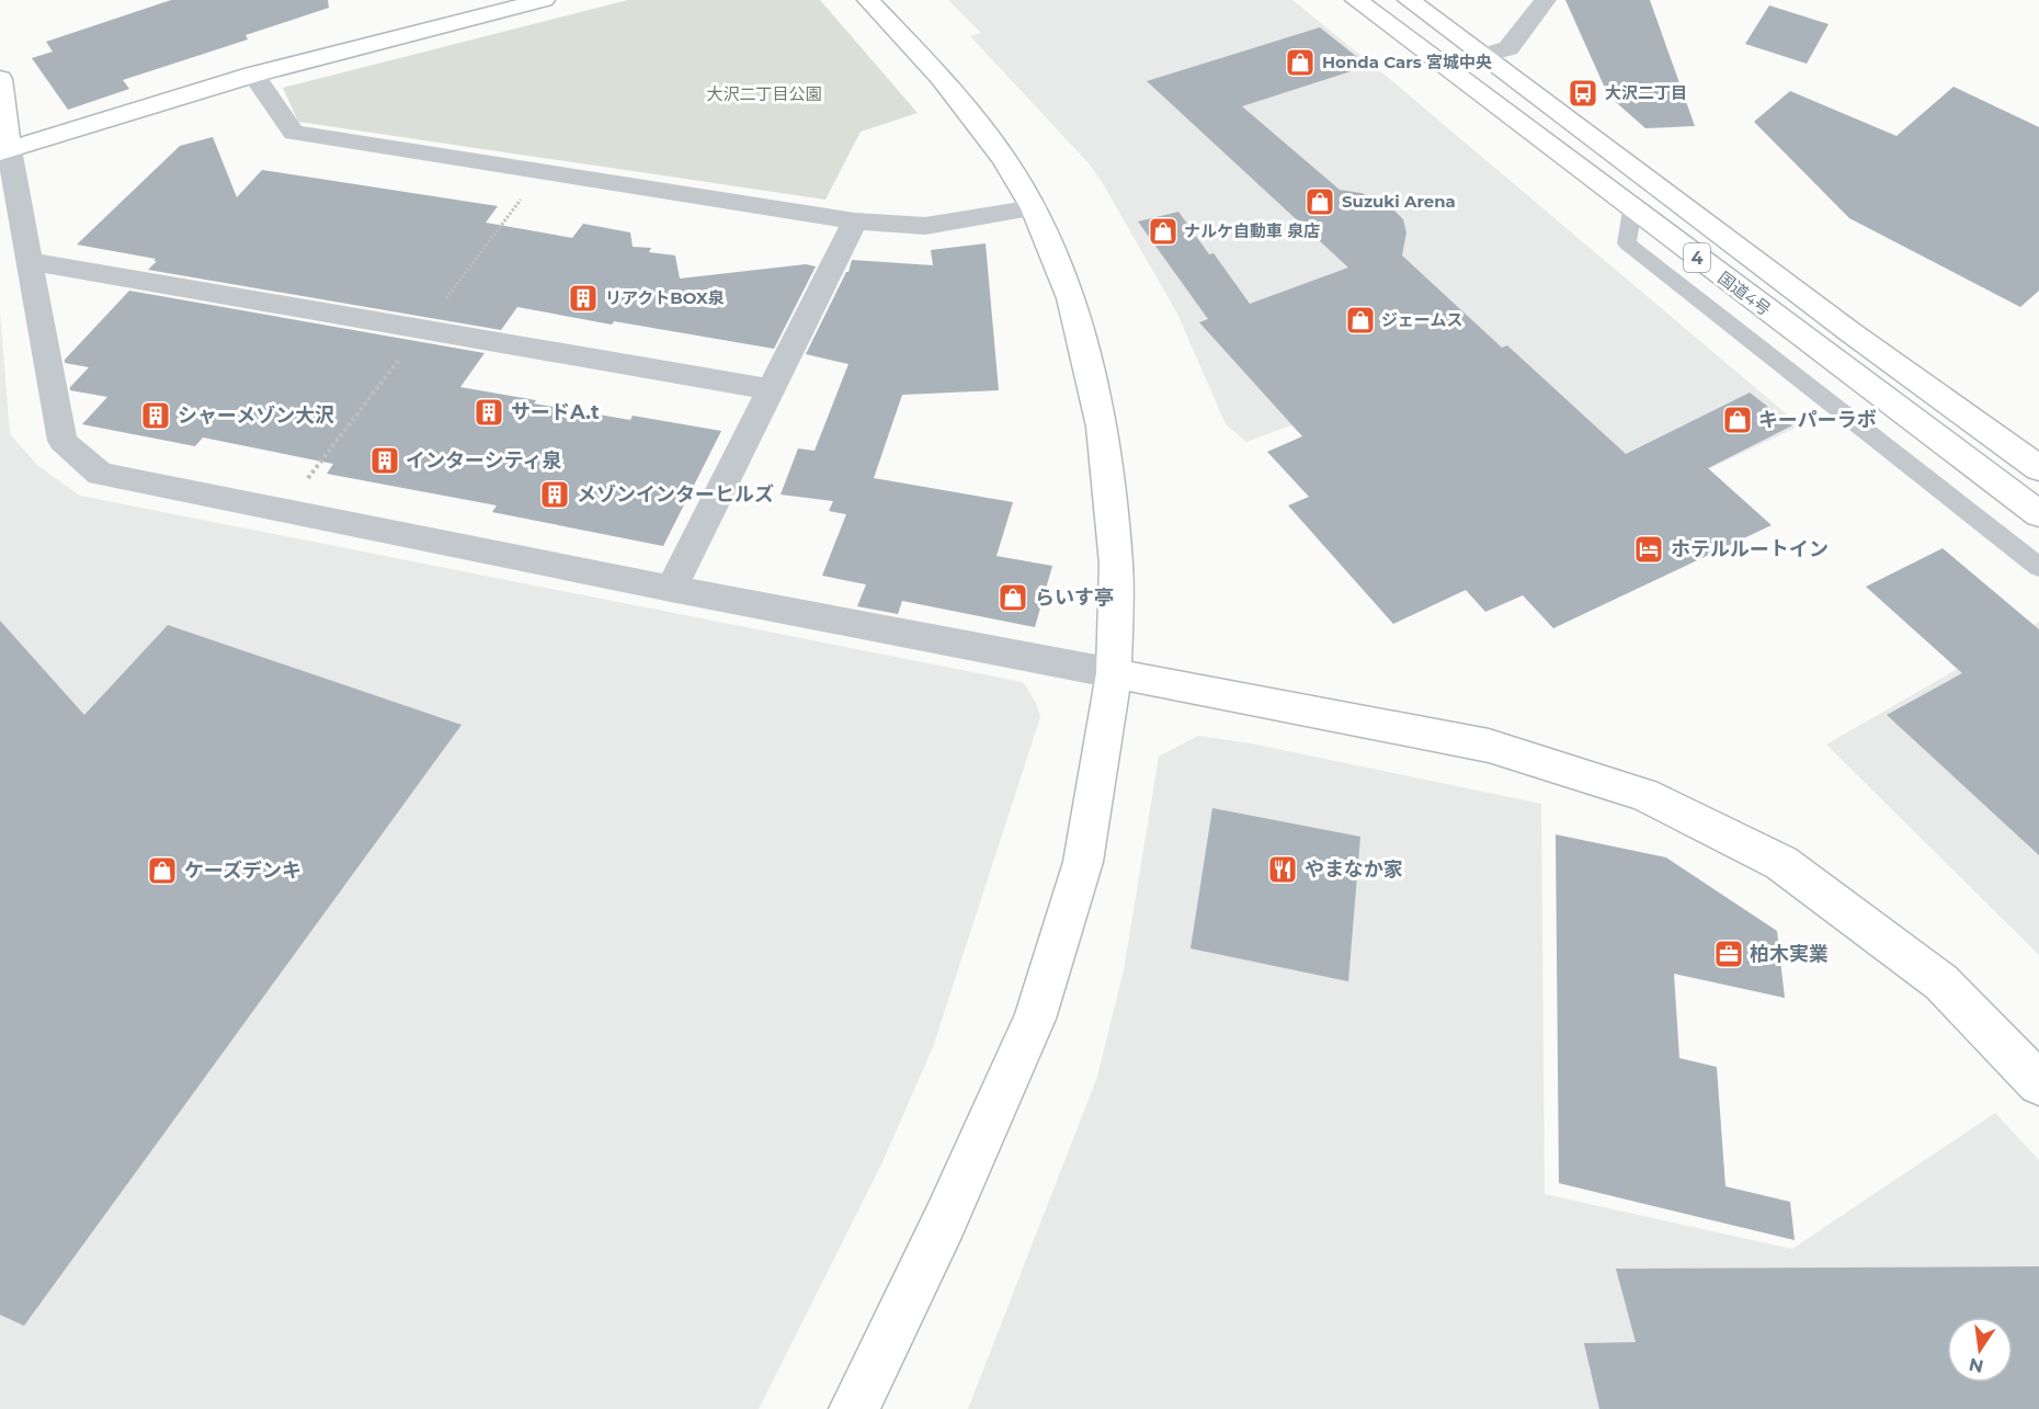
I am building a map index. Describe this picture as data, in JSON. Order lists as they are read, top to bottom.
{
  "streets": {
    "main road": ["4", "国道4号"]
  },
  "parks": ["大沢二丁目公園"],
  "places": {
    "shop": [
      "Honda Cars 宮城中央",
      "Suzuki Arena",
      "ナルケ自動車 泉店",
      "ジェームス",
      "キーパーラボ",
      "らいす亭",
      "ケーズデンキ"
    ],
    "bus stop": ["大沢二丁目"],
    "building": [
      "リアクトBOX泉",
      "サードA.t",
      "シャーメゾン大沢",
      "インターシティ泉",
      "メゾンインターヒルズ"
    ],
    "hotel": ["ホテルルートイン"],
    "restaurant": ["やまなか家"],
    "office": ["柏木実業"]
  },
  "north": "bottom"
}
